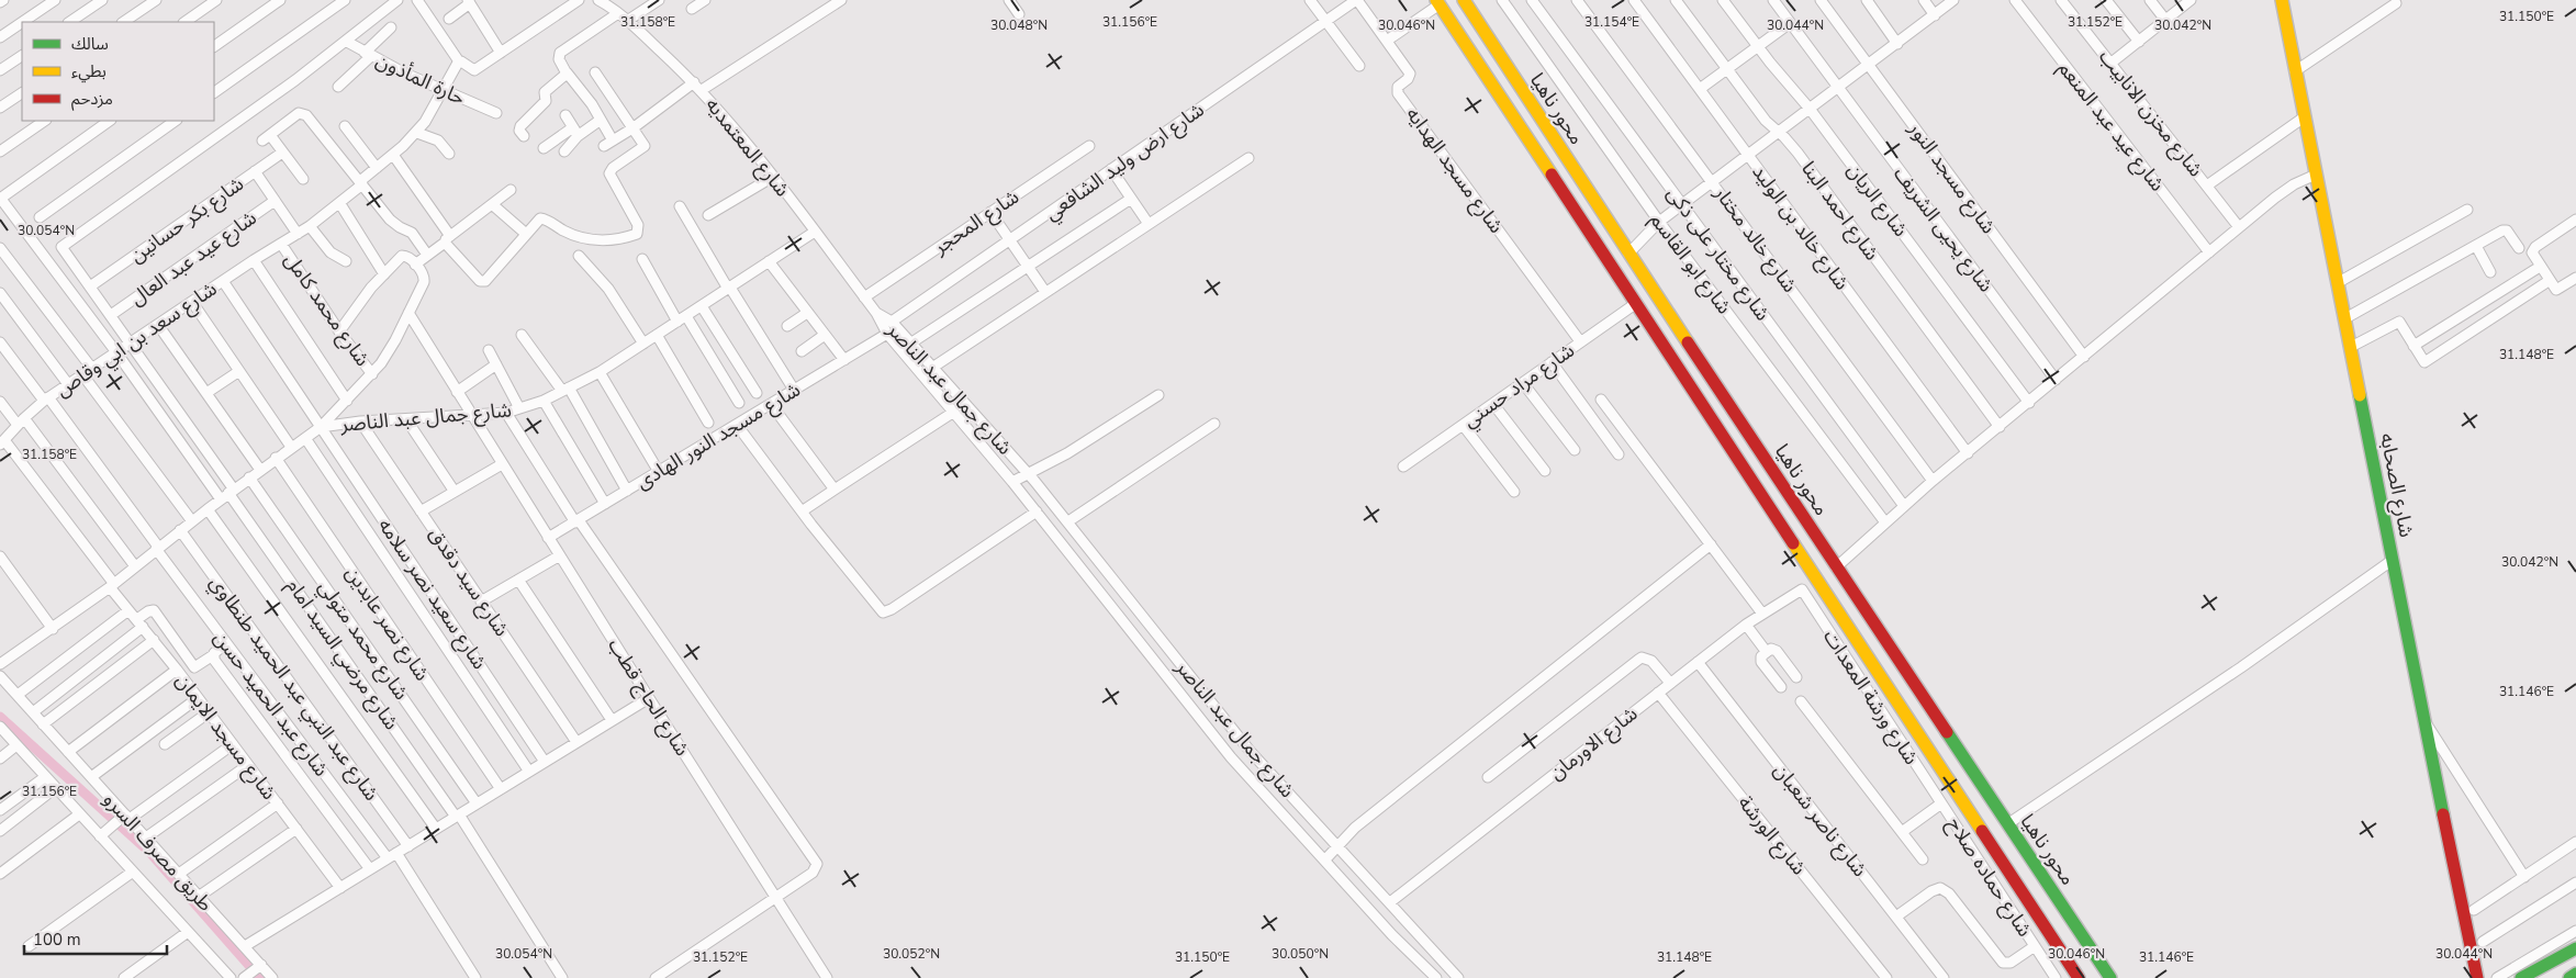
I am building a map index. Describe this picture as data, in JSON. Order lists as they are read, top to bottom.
{
  "streets": {
    "main road": ["محور ناهيا", "شارع الصحابه"],
    "street": [
      "حارة المأذون",
      "شارع مخزن الانابيب",
      "شارع عيد عبد المنعم",
      "شارع المعتمديه",
      "شارع ارض وليد الشافعي",
      "شارع مسجد الهدايه",
      "شارع مسجد النور",
      "شارع الريان",
      "شارع احمد البنا",
      "شارع بكر حسانين",
      "شارع المحجر",
      "شارع خالد بن الوليد",
      "شارع يحيى الشريف",
      "شارع خالد مختار",
      "شارع مختار على ذكى",
      "شارع عيد عبد العال",
      "شارع ابو القاسم",
      "شارع محمد كامل",
      "شارع سعد بن ابي وقاص",
      "شارع مراد حسني",
      "شارع جمال عبد الناصر",
      "شارع مسجد النور الهادى",
      "شارع سيد دقدق",
      "شارع سعيد نصر سلامه",
      "شارع نصر عابدين",
      "شارع محمد متولي",
      "شارع مرضي السيد امام",
      "شارع عبد النبي عبد الحميد طنطاوي",
      "شارع الحاج قطب",
      "شارع ورشة المعدات",
      "شارع عبد الحميد حسن",
      "شارع مسجد الايمان",
      "شارع الاورمان",
      "شارع ناصر شعبان",
      "شارع الورشة",
      "طريق مصرف السرو",
      "شارع حماده صلاح"
    ]
  },
  "crossings": [
    ["حارة المأذون", "شارع سعد بن ابي وقاص"],
    ["شارع المعتمديه", "شارع المحجر"],
    ["شارع المعتمديه", "شارع جمال عبد الناصر"],
    ["شارع ارض وليد الشافعي", "شارع مسجد الهدايه"],
    ["شارع ارض وليد الشافعي", "شارع جمال عبد الناصر"],
    ["شارع مسجد الهدايه", "شارع مراد حسني"],
    ["شارع محمد كامل", "شارع سعد بن ابي وقاص"],
    ["شارع سعد بن ابي وقاص", "شارع سعيد نصر سلامه"],
    ["شارع سعد بن ابي وقاص", "شارع عبد الحميد حسن"],
    ["شارع سعد بن ابي وقاص", "شارع مسجد الايمان"],
    ["شارع جمال عبد الناصر", "شارع مسجد النور الهادى"],
    ["شارع جمال عبد الناصر", "شارع سيد دقدق"],
    ["شارع جمال عبد الناصر", "شارع سعيد نصر سلامه"],
    ["شارع جمال عبد الناصر", "شارع نصر عابدين"],
    ["شارع جمال عبد الناصر", "شارع محمد متولي"],
    ["شارع جمال عبد الناصر", "شارع مرضي السيد امام"],
    ["شارع جمال عبد الناصر", "شارع عبد النبي عبد الحميد طنطاوي"],
    ["شارع جمال عبد الناصر", "شارع الحاج قطب"],
    ["شارع جمال عبد الناصر", "شارع عبد الحميد حسن"],
    ["شارع جمال عبد الناصر", "شارع مسجد الايمان"],
    ["شارع جمال عبد الناصر", "شارع الاورمان"],
    ["شارع مسجد النور الهادى", "شارع الحاج قطب"],
    ["شارع ورشة المعدات", "شارع الاورمان"],
    ["شارع ورشة المعدات", "شارع حماده صلاح"],
    ["شارع الاورمان", "شارع ناصر شعبان"],
    ["شارع الاورمان", "شارع الورشة"]
  ],
  "legend": ["سالك", "بطيء", "مزدحم"],
  "scale_bar": "100 m",
  "coordinates": [
    "31.150°E",
    "31.152°E",
    "31.158°E",
    "31.156°E",
    "31.154°E",
    "30.048°N",
    "30.046°N",
    "30.044°N",
    "30.042°N",
    "30.054°N",
    "31.148°E",
    "31.146°E",
    "30.052°N",
    "30.050°N"
  ]
}
